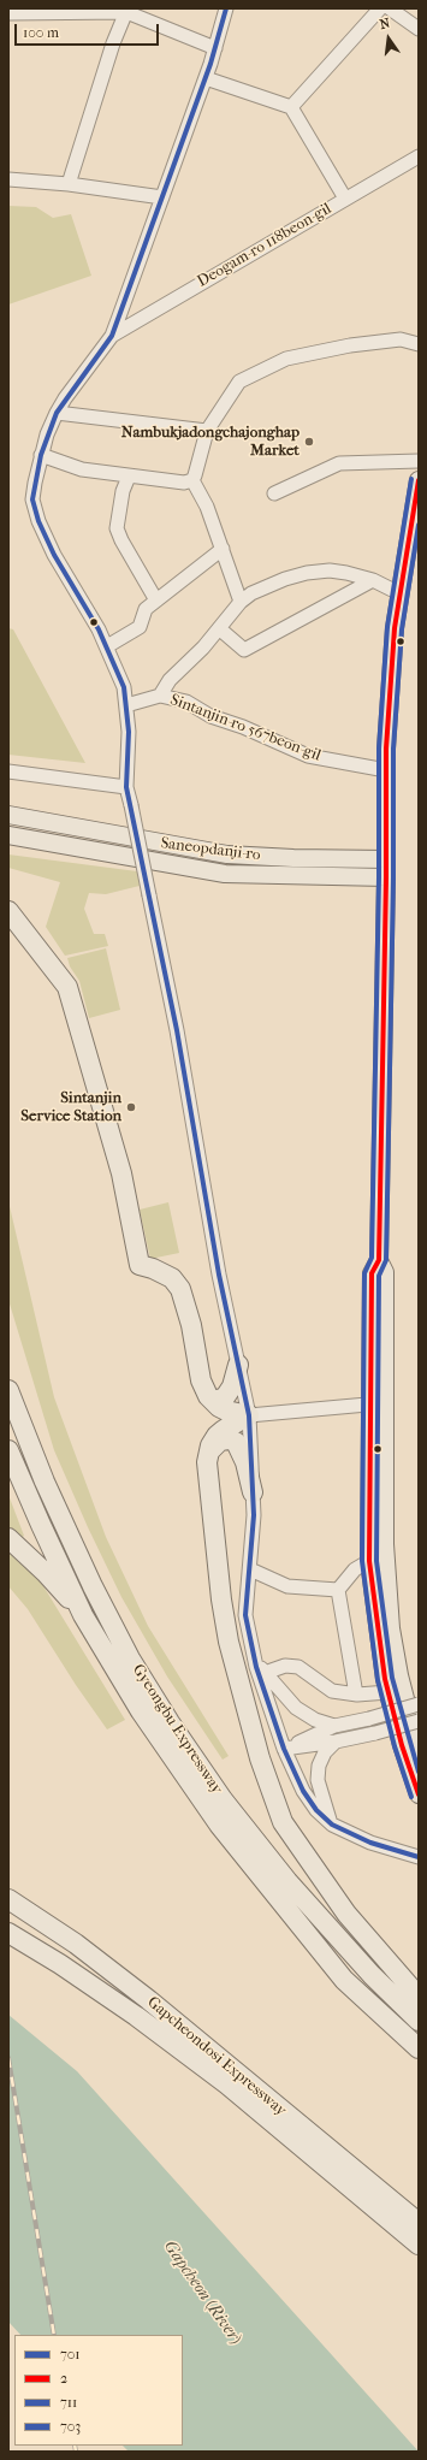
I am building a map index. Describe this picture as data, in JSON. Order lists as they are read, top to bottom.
{
  "streets": {
    "highway": ["Gyeongbu Expressway", "Gapcheondosi Expressway"],
    "main road": ["Saneopdanji-ro"],
    "street": ["Deogam-ro 118beon-gil", "Sintanjin-ro 567beon-gil"]
  },
  "water": ["Gapcheon (River)"],
  "places": ["Nambukjadongchajonghap Market", "Sintanjin Service Station"],
  "lines": [
    "transit line 701",
    "transit line 711",
    "transit line 2",
    "transit line 703"
  ],
  "legend": [
    "701",
    "2",
    "711",
    "703"
  ],
  "scale_bar": "100 m",
  "north": "top"
}
